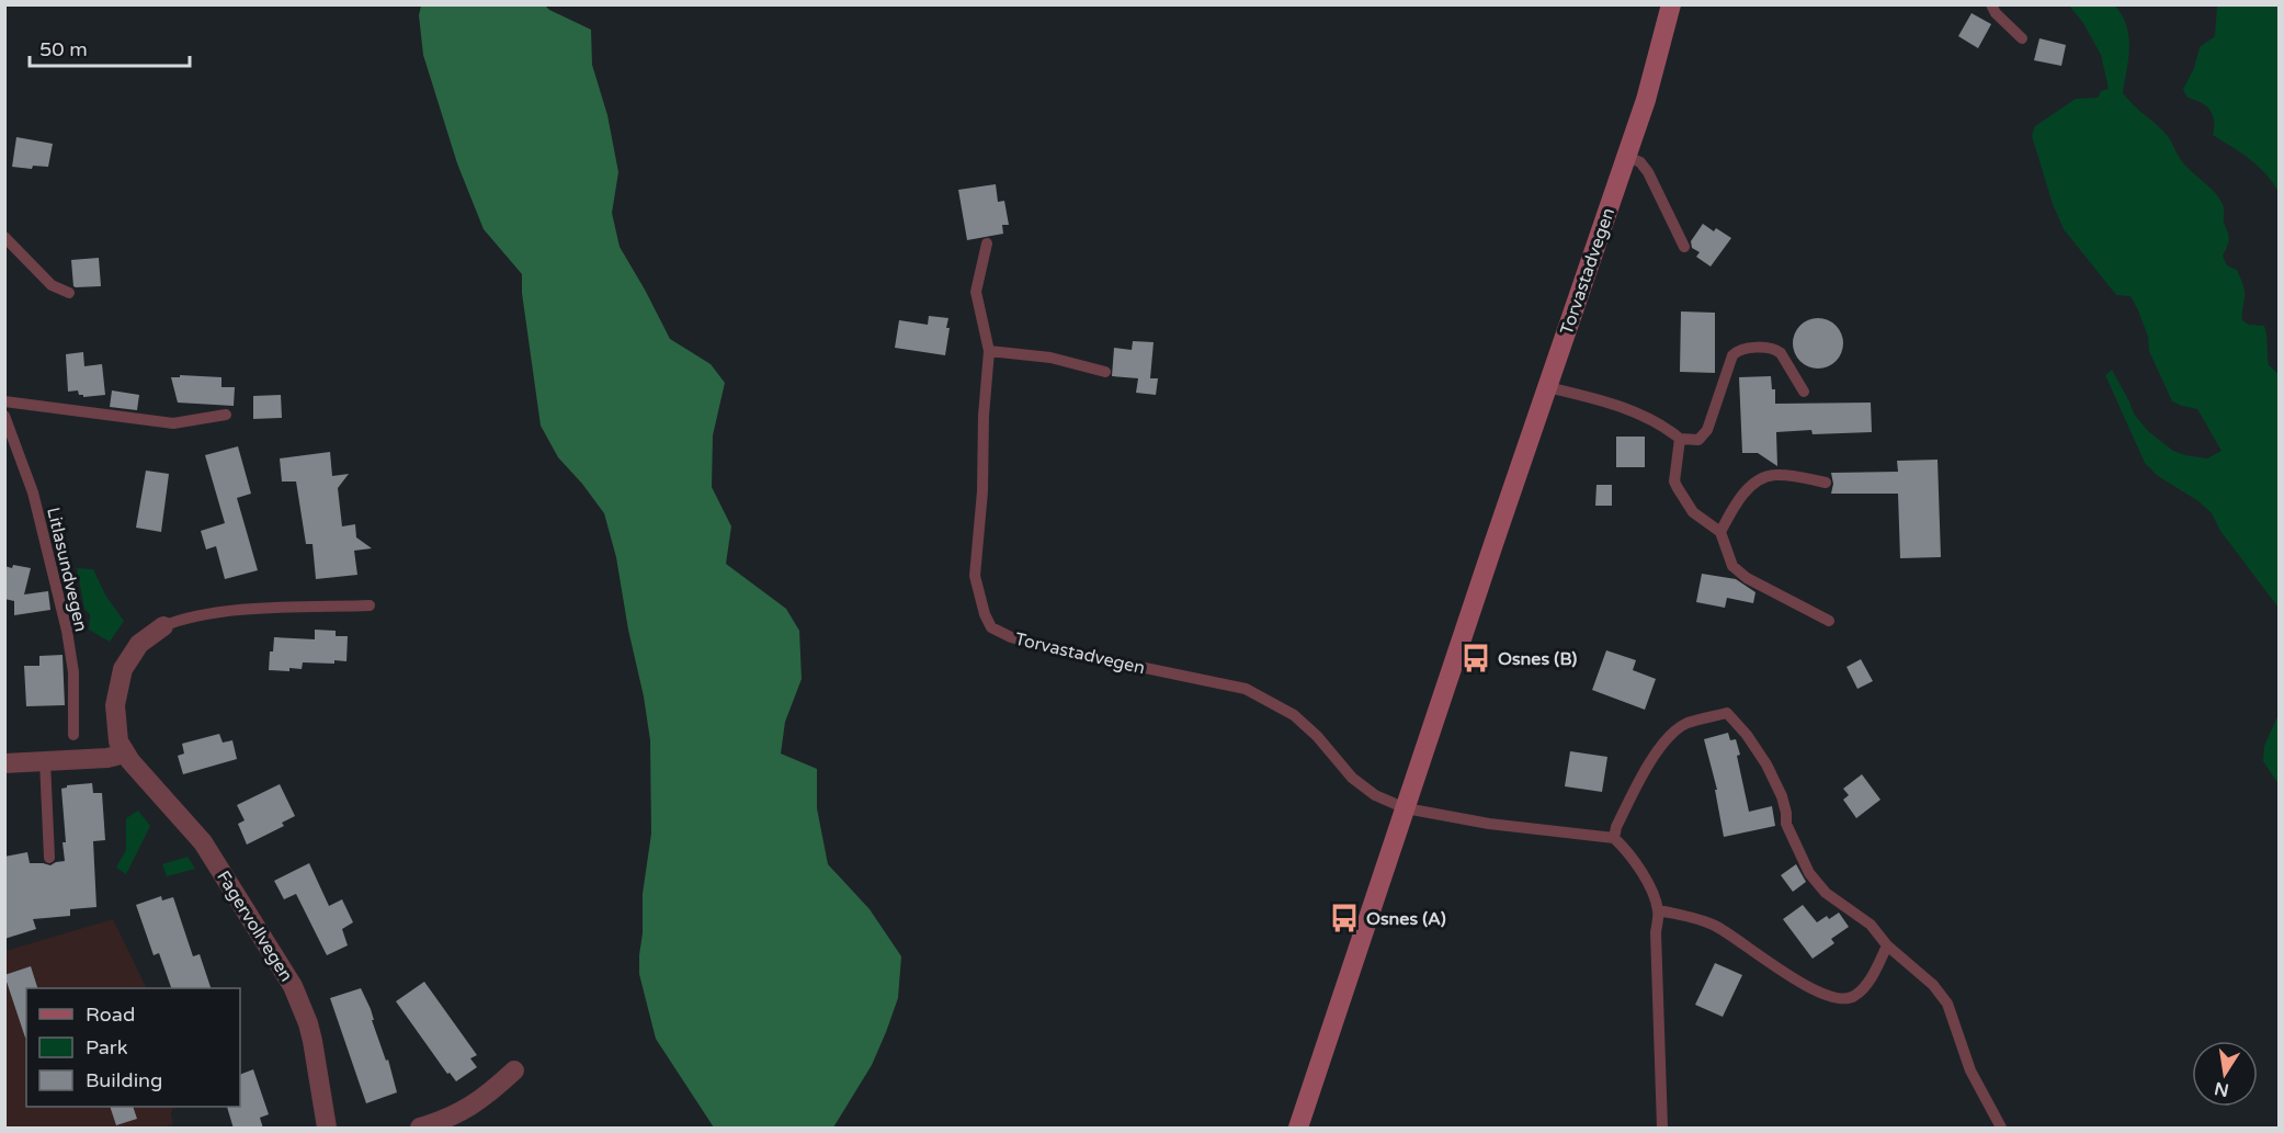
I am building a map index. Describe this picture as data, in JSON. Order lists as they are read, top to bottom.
{
  "streets": {
    "main road": ["Torvastadvegen"],
    "street": ["Fagervollvegen"],
    "lane": ["Litlasundvegen"]
  },
  "places": {
    "bus stop": ["Osnes (B)", "Osnes (A)"]
  },
  "legend": ["Road", "Park", "Building"],
  "scale_bar": "50 m",
  "north": "bottom"
}
